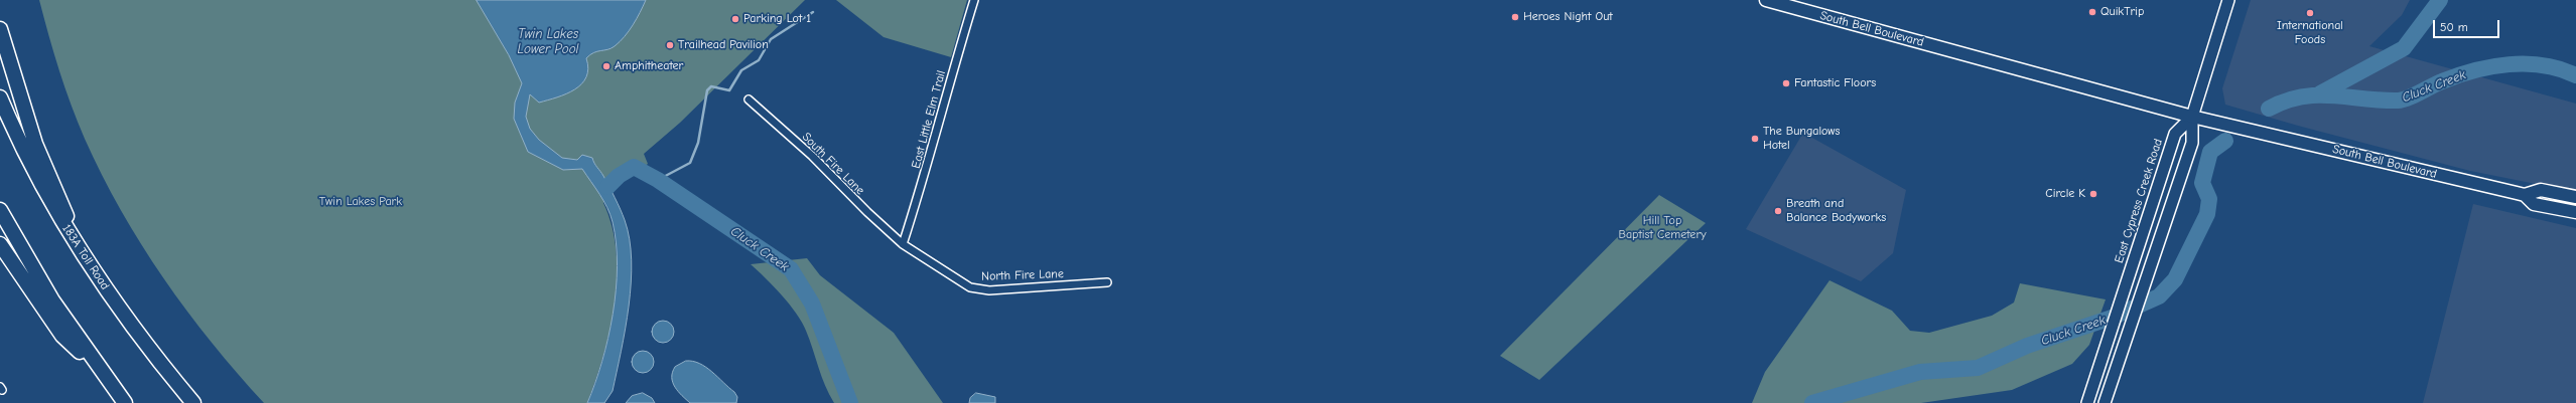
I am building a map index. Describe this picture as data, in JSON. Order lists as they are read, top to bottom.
{
  "streets": {
    "highway": ["183A Toll Road"],
    "main road": ["South Bell Boulevard", "East Cypress Creek Road"],
    "street": ["East Little Elm Trail", "South Fire Lane", "North Fire Lane"]
  },
  "crossings": [
    ["South Bell Boulevard", "East Cypress Creek Road"],
    ["East Little Elm Trail", "South Fire Lane"],
    ["East Little Elm Trail", "North Fire Lane"],
    ["South Fire Lane", "North Fire Lane"]
  ],
  "water": ["Twin Lakes Lower Pool", "Cluck Creek"],
  "parks": ["Twin Lakes Park", "Hill Top Baptist Cemetery"],
  "places": [
    "QuikTrip",
    "International Foods",
    "Heroes Night Out",
    "Parking Lot 1",
    "Trailhead Pavilion",
    "Amphitheater",
    "Fantastic Floors",
    "The Bungalows Hotel",
    "Circle K",
    "Breath and Balance Bodyworks"
  ],
  "scale_bar": "50 m"
}
